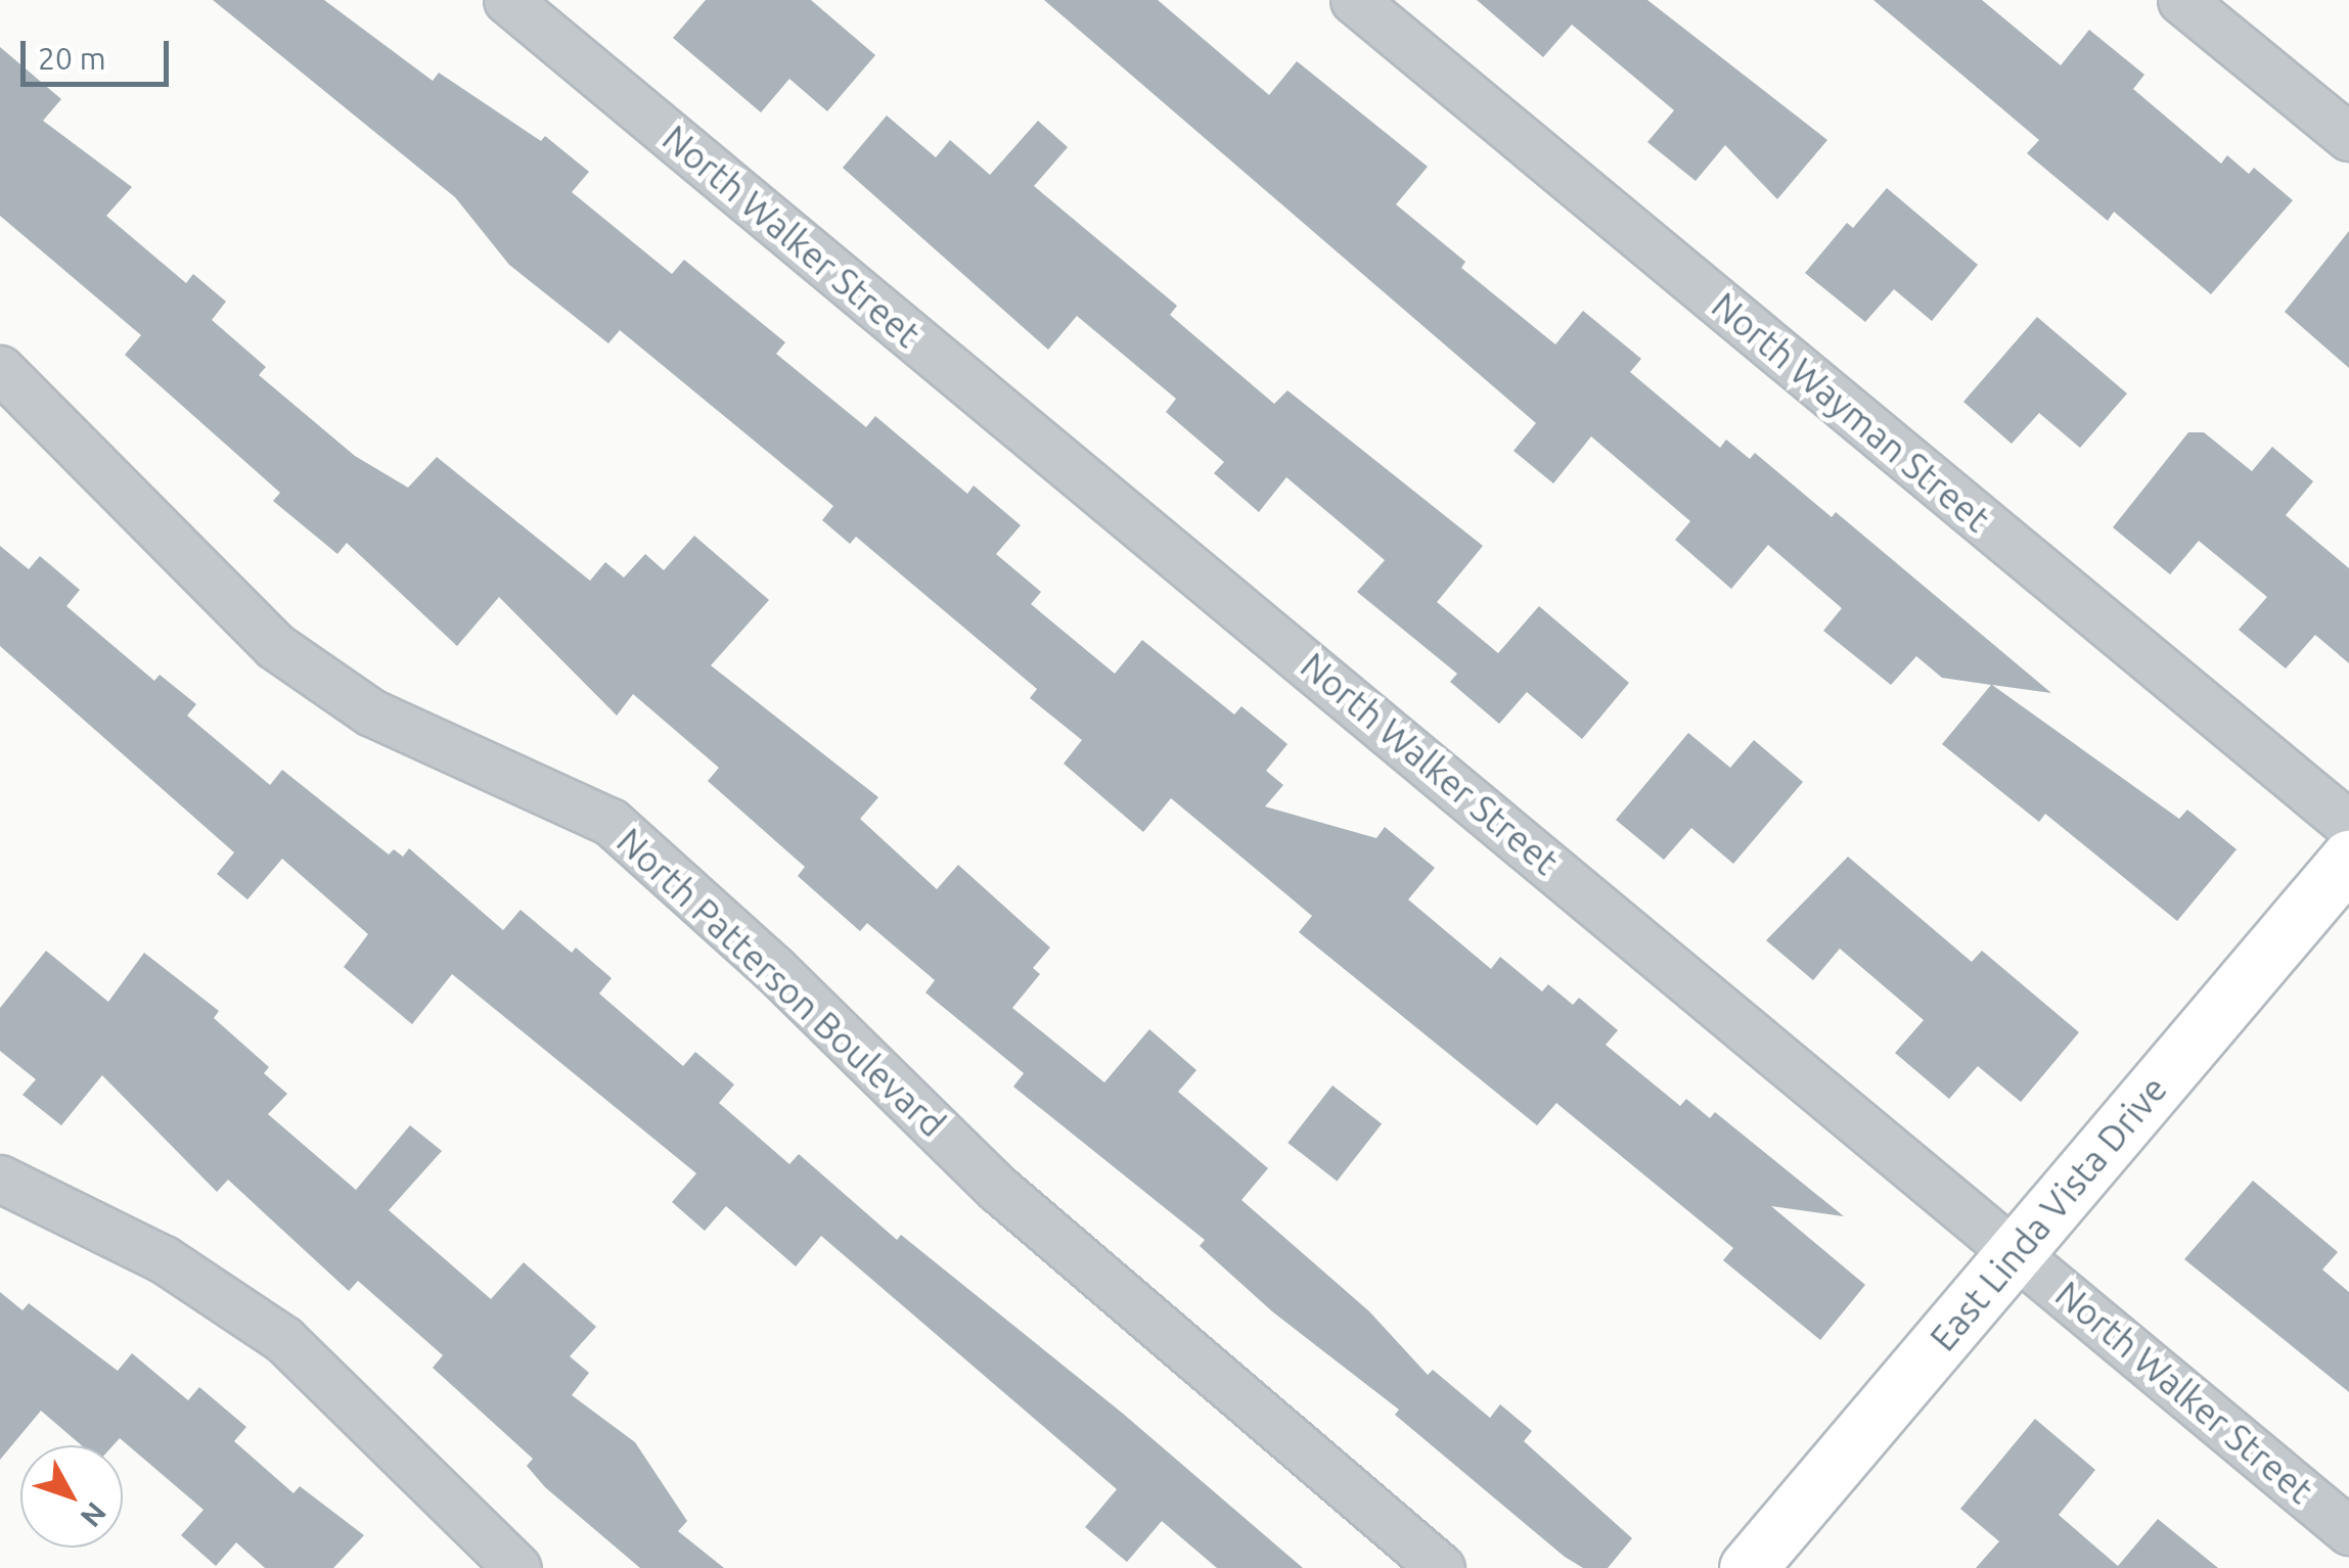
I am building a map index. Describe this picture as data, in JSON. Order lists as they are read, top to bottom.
{
  "streets": {
    "street": [
      "North Walker Street",
      "North Wayman Street",
      "North Patterson Boulevard",
      "East Linda Vista Drive"
    ]
  },
  "crossings": [
    ["North Walker Street", "East Linda Vista Drive"]
  ],
  "scale_bar": "20 m",
  "north": "bottom right"
}
